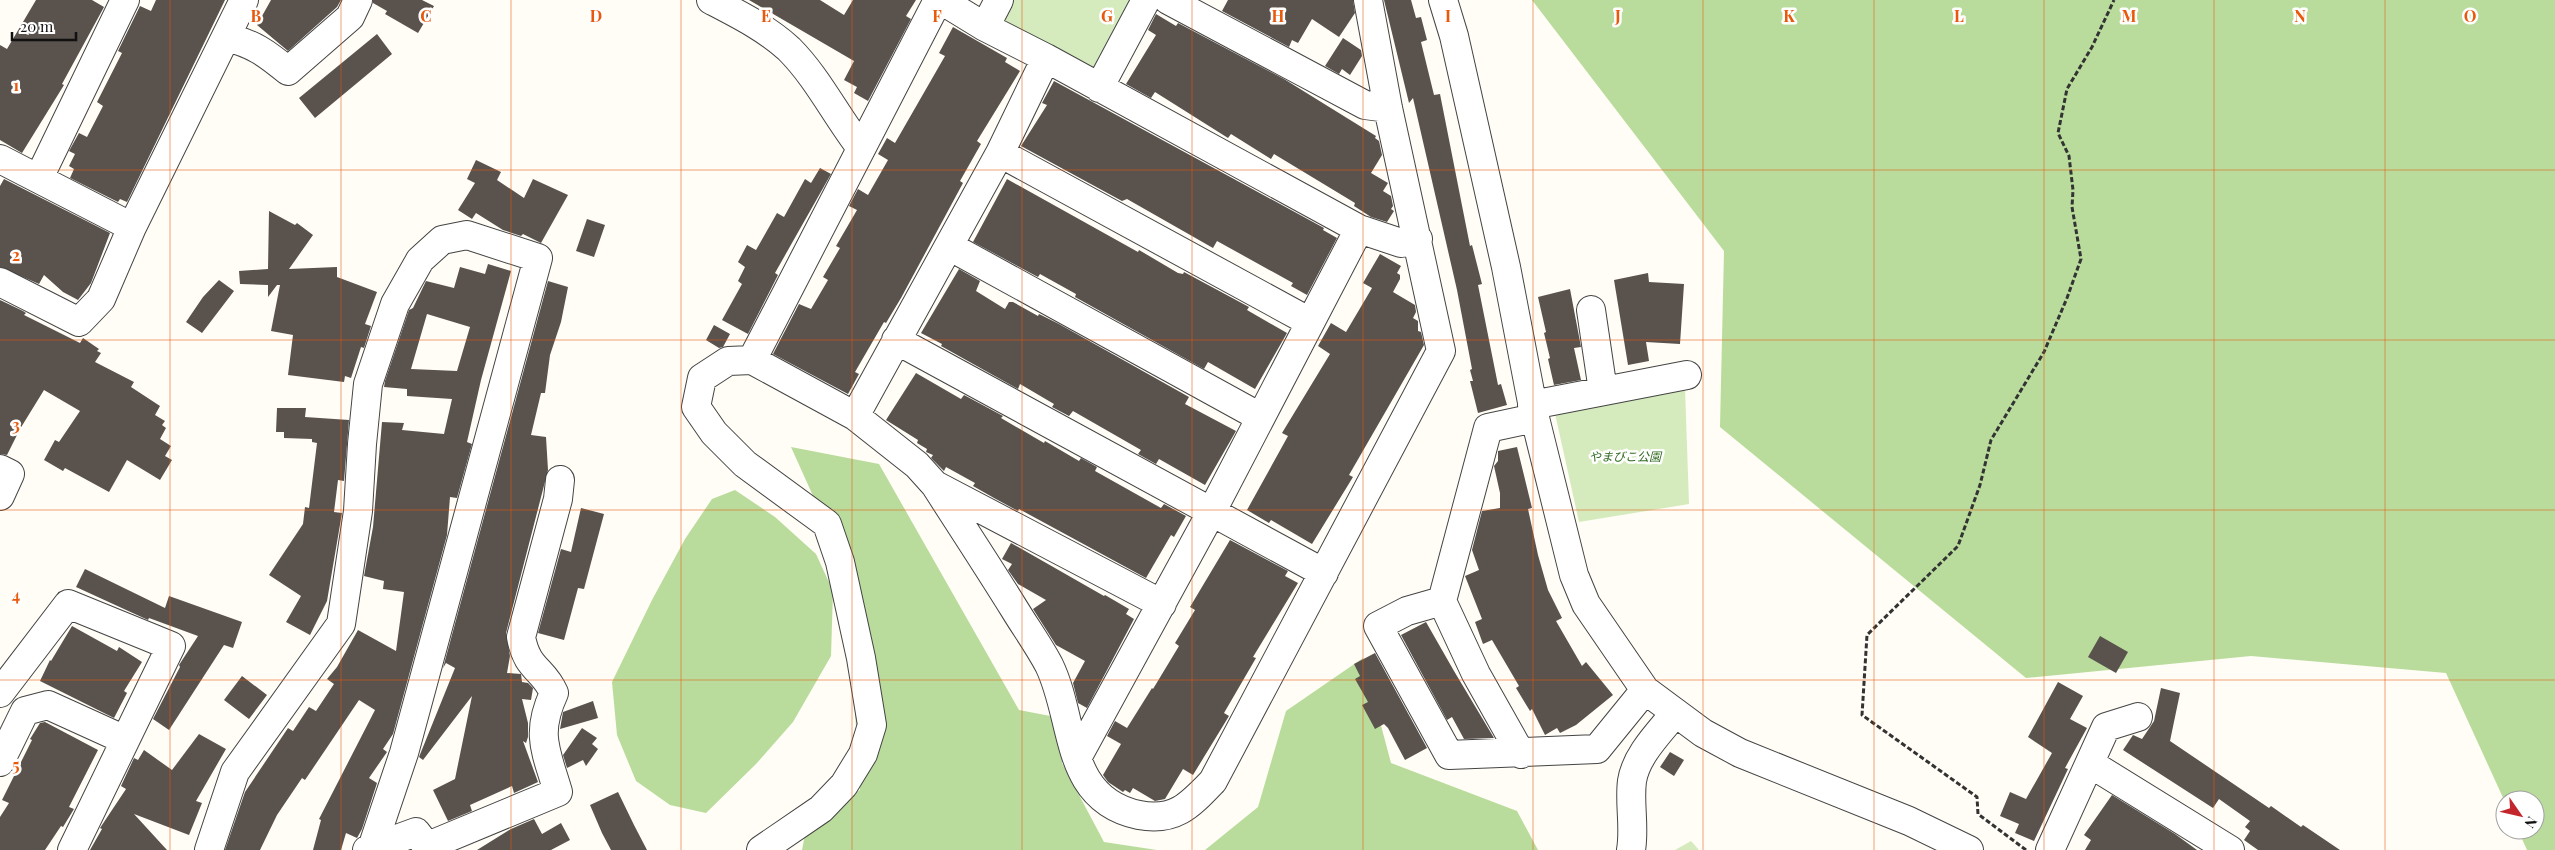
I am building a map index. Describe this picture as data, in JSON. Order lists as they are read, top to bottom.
{
  "parks": ["やまびこ公園"],
  "scale_bar": "20 m",
  "north": "bottom right",
  "grid": {
    "columns": [
      "B",
      "C",
      "D",
      "E",
      "F",
      "G",
      "H",
      "I",
      "J",
      "K",
      "L",
      "M",
      "N",
      "O"
    ],
    "rows": [
      "1",
      "2",
      "3",
      "4",
      "5"
    ]
  }
}
